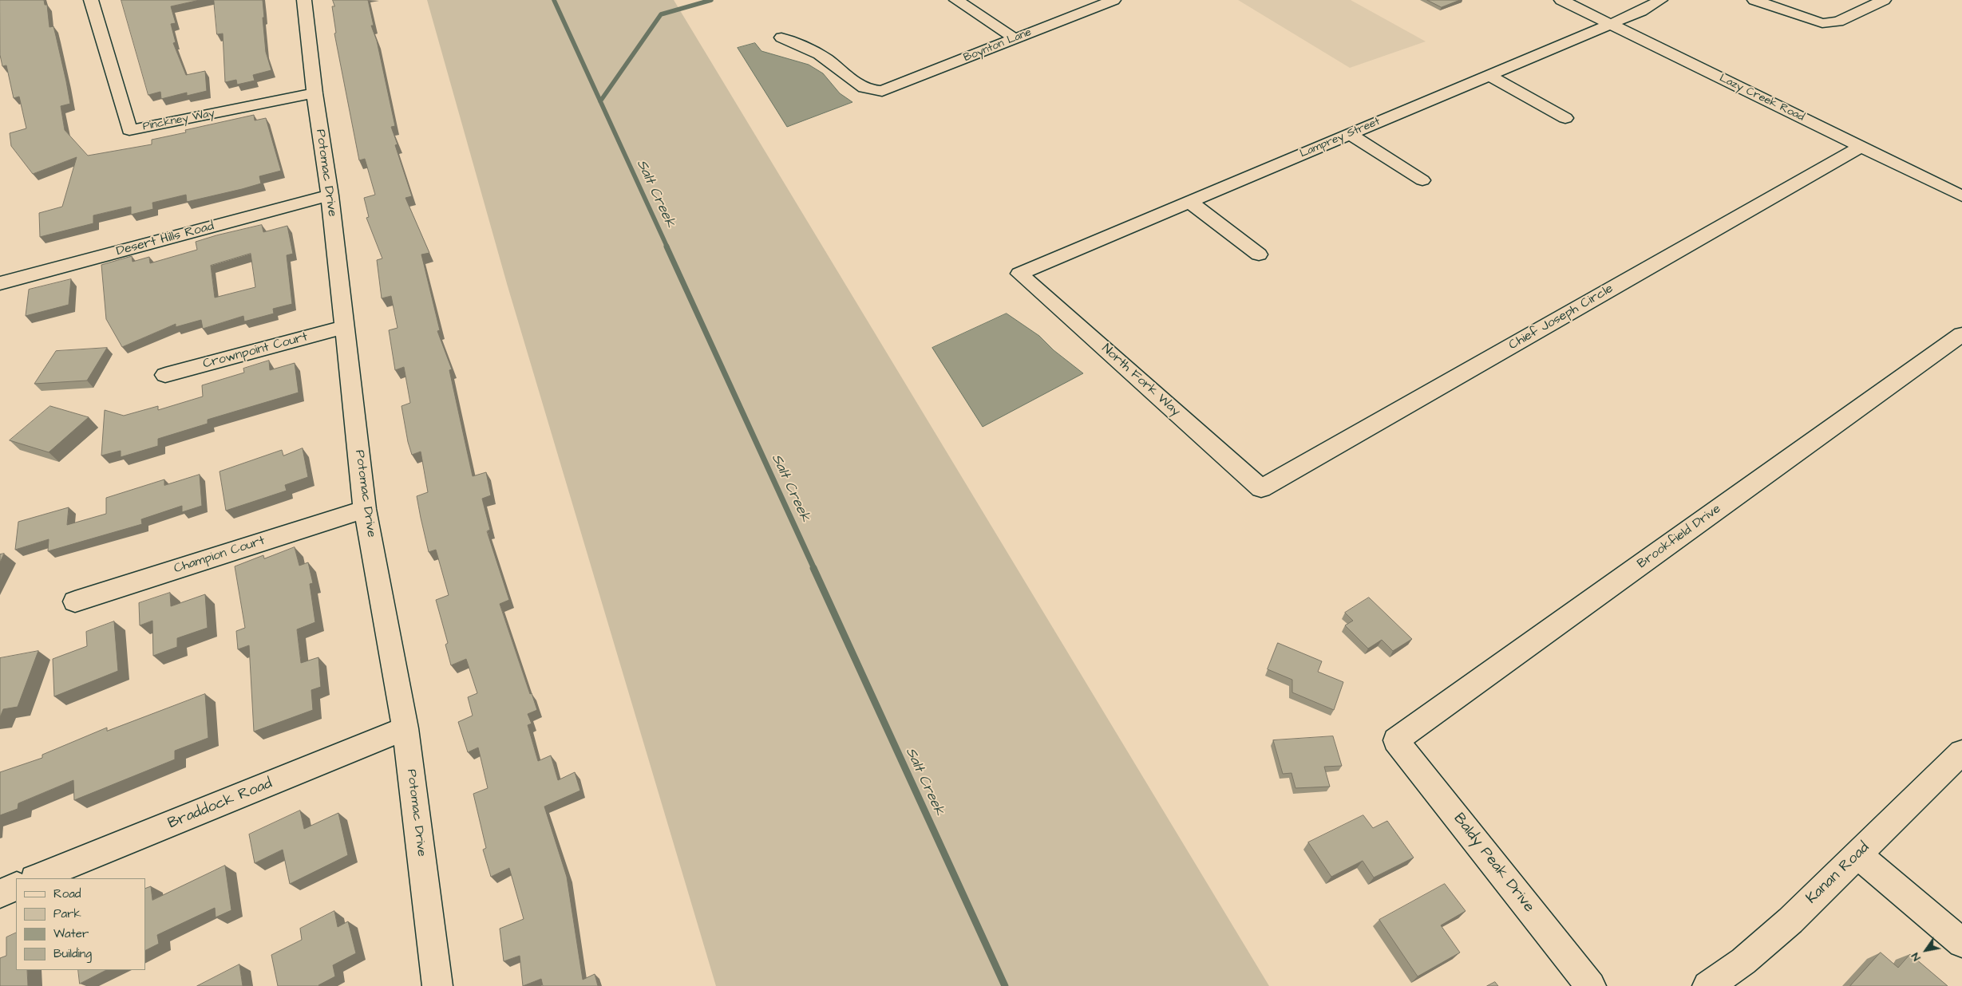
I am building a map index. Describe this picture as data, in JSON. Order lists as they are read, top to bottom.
{
  "streets": {
    "street": [
      "Boynton Lane",
      "Lazy Creek Road",
      "Pinckney Way",
      "Lamprey Street",
      "Potomac Drive",
      "Desert Hills Road",
      "Chief Joseph Circle",
      "Crownpoint Court",
      "North Fork Way",
      "Brookfield Drive",
      "Champion Court",
      "Braddock Road",
      "Baldy Peak Drive",
      "Kanan Road"
    ]
  },
  "crossings": [
    ["Lazy Creek Road", "Lamprey Street"],
    ["Lazy Creek Road", "Chief Joseph Circle"],
    ["Pinckney Way", "Potomac Drive"],
    ["Lamprey Street", "North Fork Way"],
    ["Potomac Drive", "Desert Hills Road"],
    ["Potomac Drive", "Crownpoint Court"],
    ["Potomac Drive", "Champion Court"],
    ["Potomac Drive", "Braddock Road"],
    ["Chief Joseph Circle", "North Fork Way"],
    ["Brookfield Drive", "Baldy Peak Drive"]
  ],
  "water": ["Salt Creek"],
  "legend": [
    "Road",
    "Park",
    "Water",
    "Building"
  ],
  "north": "bottom left"
}
